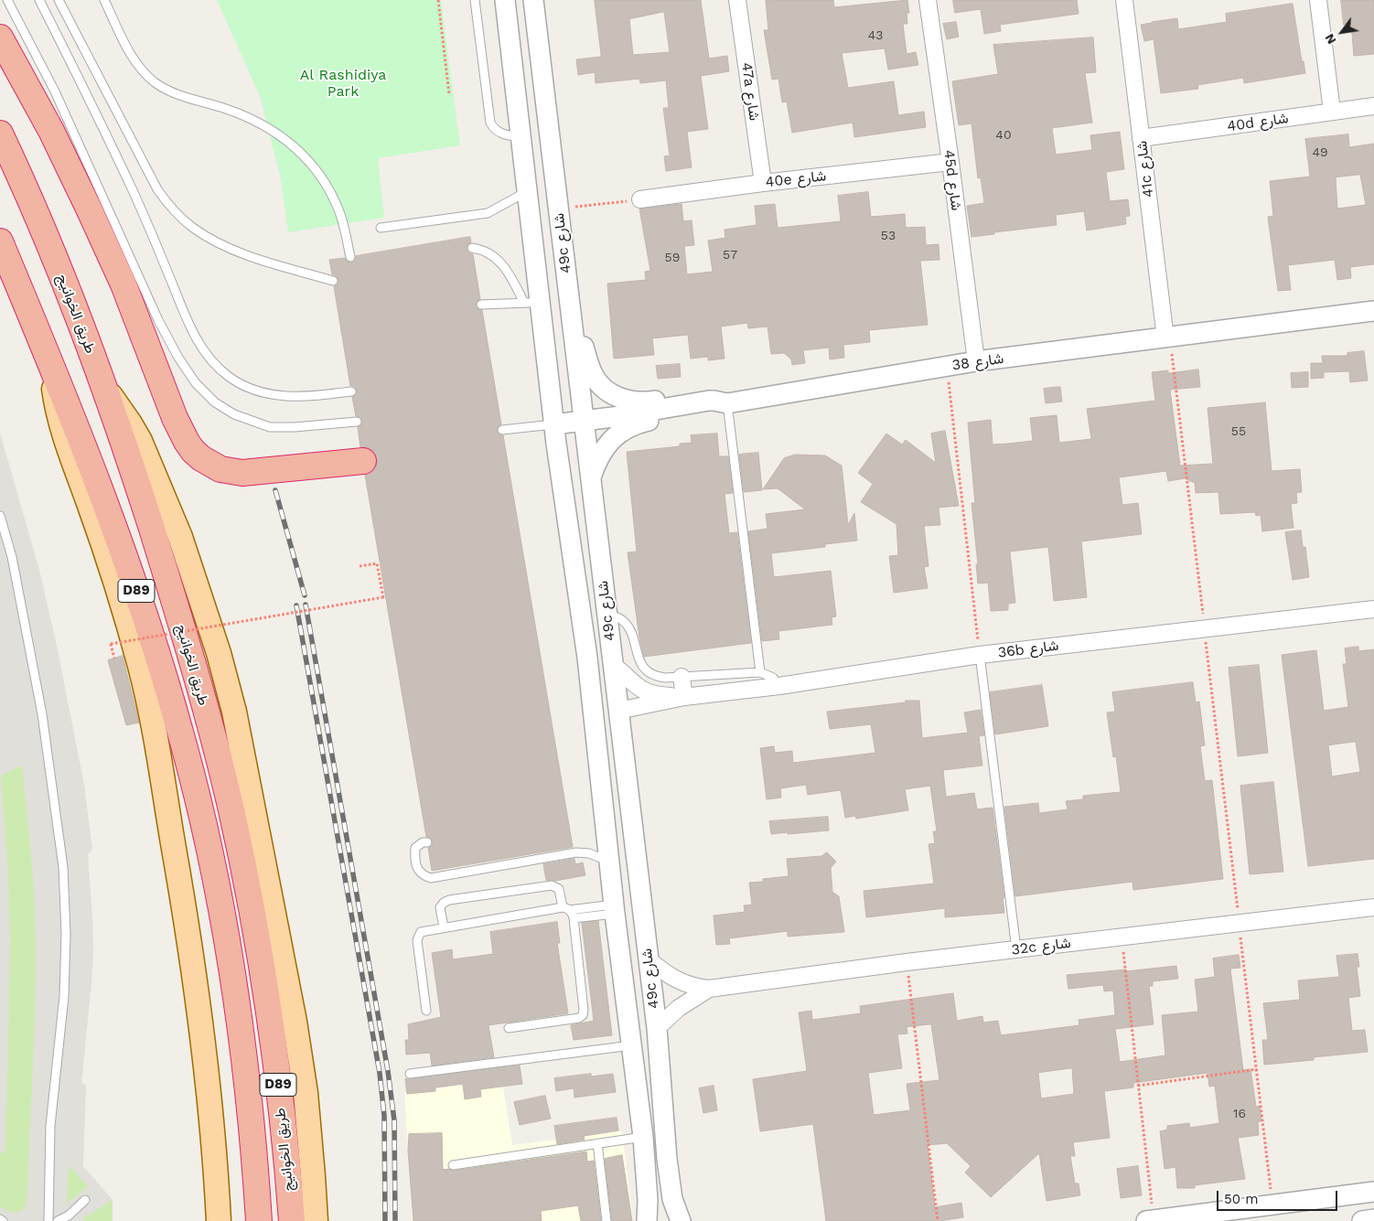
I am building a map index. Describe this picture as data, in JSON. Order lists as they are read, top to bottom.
{
  "streets": {
    "highway": ["طريق الخوانيج", "D89"],
    "street": [
      "47a شارع",
      "40d شارع",
      "41c شارع",
      "40e شارع",
      "45d شارع",
      "49c شارع",
      "شارع 38",
      "36b شارع",
      "32c شارع"
    ]
  },
  "crossings": [
    ["47a شارع", "40e شارع"],
    ["40d شارع", "41c شارع"],
    ["41c شارع", "شارع 38"],
    ["40e شارع", "45d شارع"],
    ["45d شارع", "شارع 38"],
    ["49c شارع", "شارع 38"],
    ["49c شارع", "36b شارع"],
    ["49c شارع", "32c شارع"]
  ],
  "parks": ["Al Rashidiya Park"],
  "house_numbers": [
    "43",
    "40",
    "49",
    "53",
    "57",
    "59",
    "55",
    "16"
  ],
  "scale_bar": "50 m",
  "north": "bottom left"
}
